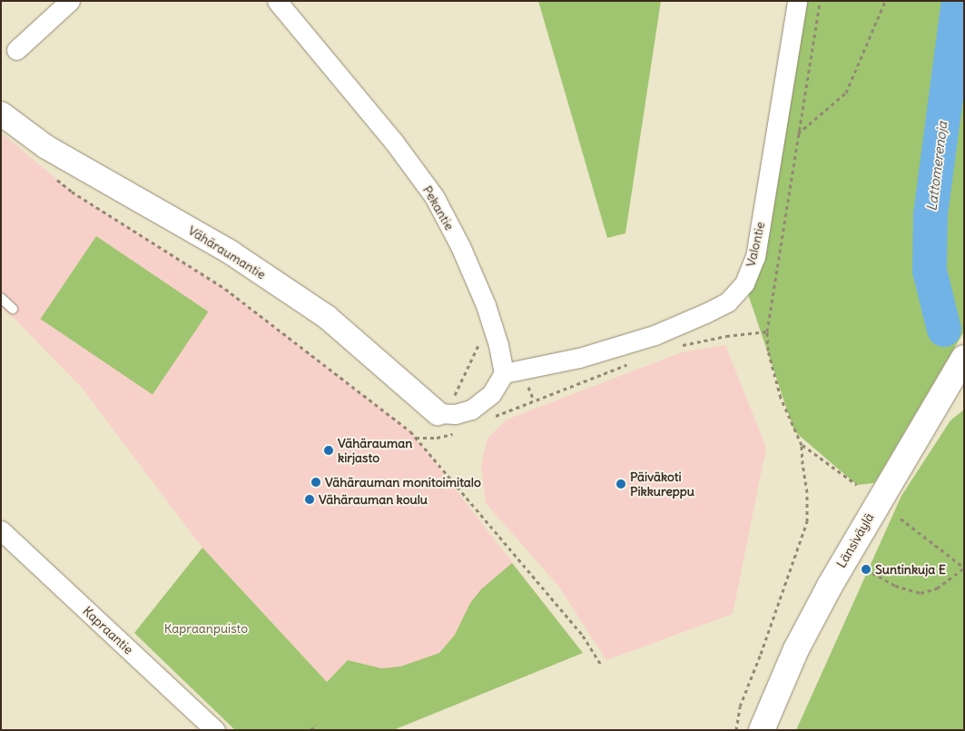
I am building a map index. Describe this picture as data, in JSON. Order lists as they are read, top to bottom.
{
  "streets": {
    "main road": ["Länsiväylä"],
    "street": [
      "Pekantie",
      "Valontie",
      "Vähäraumantie",
      "Kapraantie"
    ]
  },
  "crossings": [
    ["Pekantie", "Valontie"]
  ],
  "water": ["Lattomerenoja"],
  "parks": ["Kapraanpuisto"],
  "places": [
    "Vähärauman kirjasto",
    "Vähärauman monitoimitalo",
    "Päiväkoti Pikkureppu",
    "Vähärauman koulu",
    "Suntinkuja E"
  ]
}
